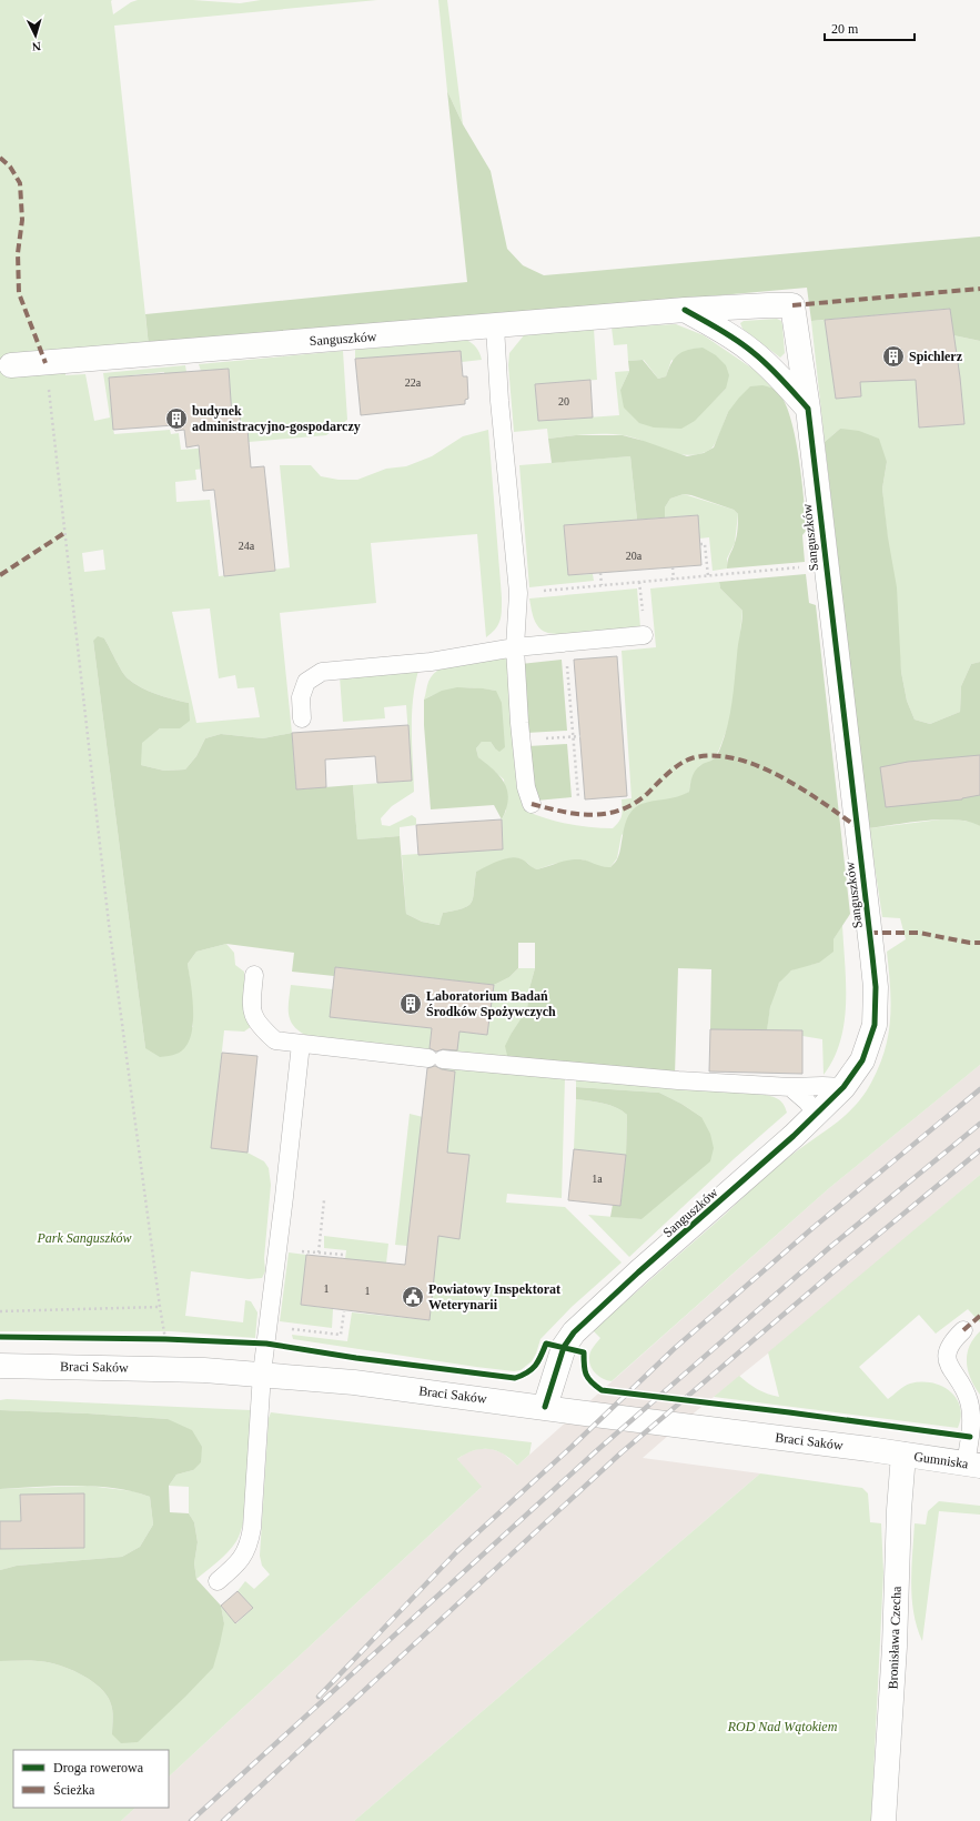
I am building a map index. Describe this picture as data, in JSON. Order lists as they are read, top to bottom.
{
  "streets": {
    "street": [
      "Sanguszków",
      "Braci Saków",
      "Gumniska",
      "Bronisława Czecha"
    ]
  },
  "crossings": [
    ["Sanguszków", "Braci Saków"],
    ["Braci Saków", "Gumniska"],
    ["Braci Saków", "Bronisława Czecha"],
    ["Gumniska", "Bronisława Czecha"]
  ],
  "parks": ["Park Sanguszków", "ROD Nad Wątokiem"],
  "places": {
    "building": ["Spichlerz", "budynek administracyjno-gospodarczy", "Laboratorium Badań Środków Spożywczych"],
    "public building": ["Powiatowy Inspektorat Weterynarii"]
  },
  "house_numbers": [
    "22a",
    "20",
    "24a",
    "20a",
    "1a",
    "1",
    "1"
  ],
  "legend": ["Droga rowerowa", "Ścieżka"],
  "scale_bar": "20 m",
  "north": "bottom"
}
